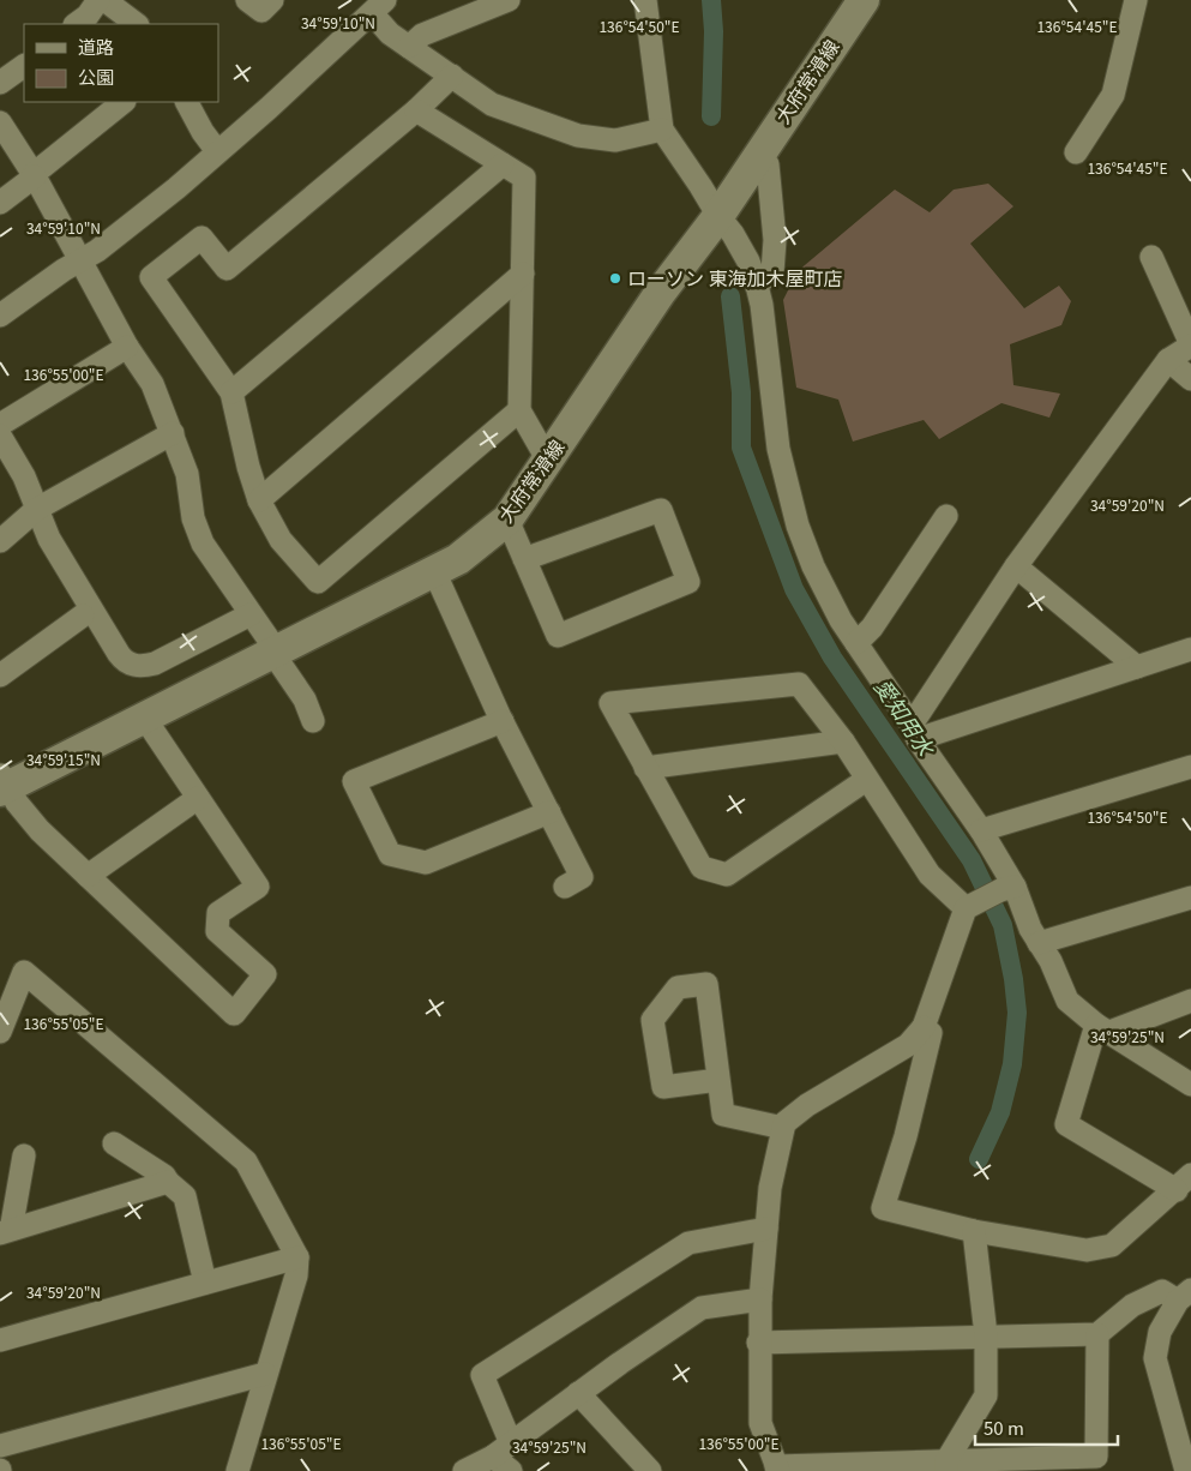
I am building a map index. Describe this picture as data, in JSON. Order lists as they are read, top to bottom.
{
  "streets": {
    "main road": ["大府常滑線"]
  },
  "water": ["愛知用水"],
  "places": ["ローソン 東海加木屋町店"],
  "legend": ["道路", "公園"],
  "scale_bar": "50 m",
  "coordinates": [
    "34°59'10\"N",
    "136°54'45\"E",
    "136°54'50\"E",
    "136°55'00\"E",
    "34°59'20\"N",
    "34°59'15\"N",
    "136°55'05\"E",
    "34°59'25\"N"
  ]
}
